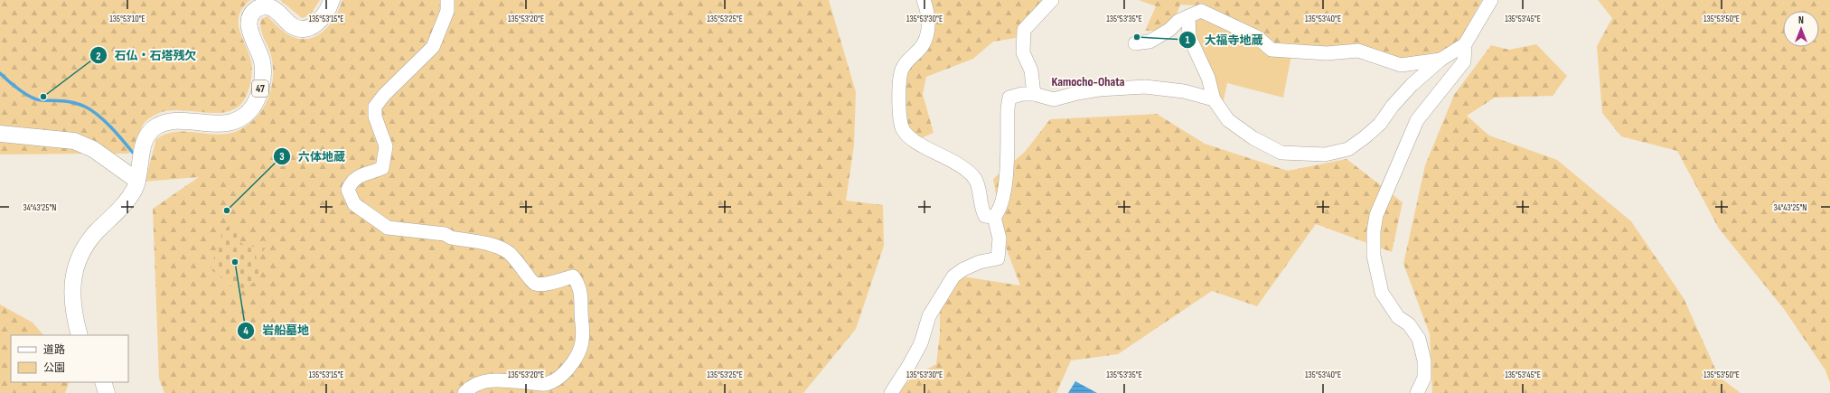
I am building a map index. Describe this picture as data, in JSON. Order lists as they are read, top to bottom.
{
  "streets": {
    "main road": ["47"]
  },
  "districts": ["Kamocho-Ohata"],
  "places": [
    "大福寺地蔵",
    "石仏・石塔残欠",
    "六体地蔵",
    "岩船墓地"
  ],
  "legend": ["道路", "公園"],
  "north": "top",
  "coordinates": [
    "135°53'10\"E",
    "135°53'15\"E",
    "135°53'20\"E",
    "135°53'25\"E",
    "135°53'30\"E",
    "135°53'35\"E",
    "135°53'40\"E",
    "135°53'45\"E",
    "135°53'50\"E",
    "34°43'25\"N"
  ]
}
